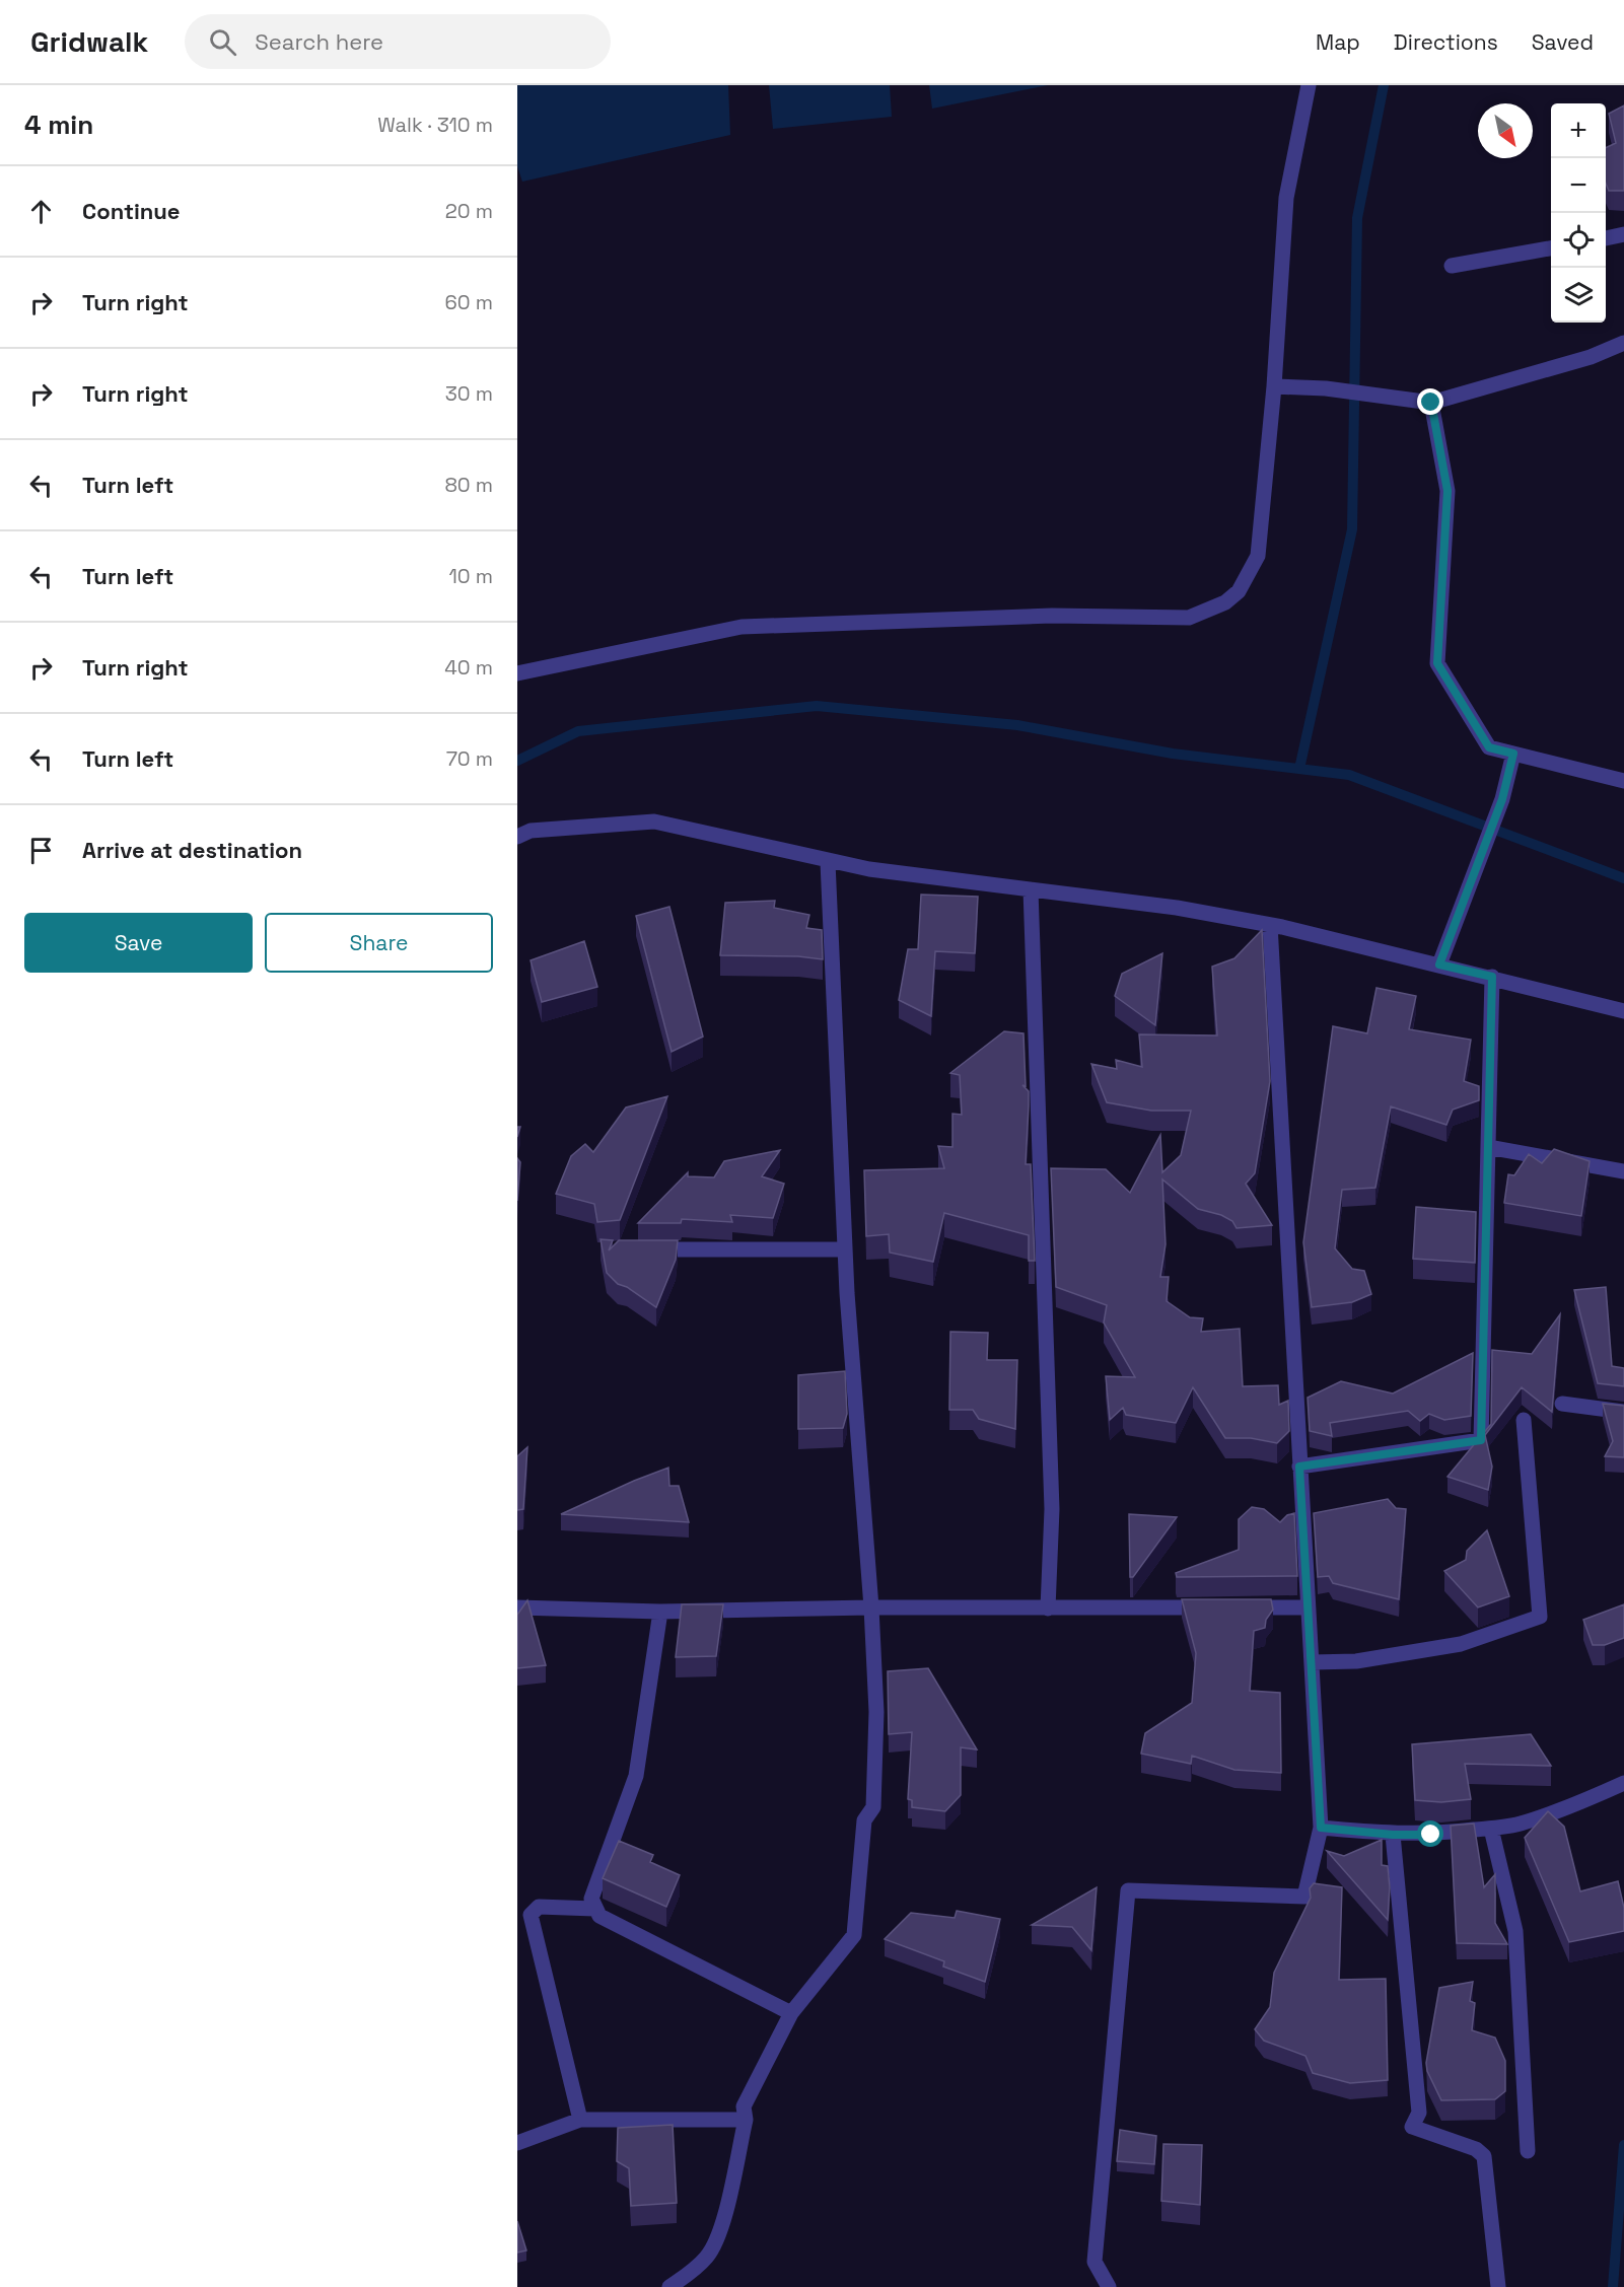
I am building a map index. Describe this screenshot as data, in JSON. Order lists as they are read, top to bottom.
{
  "north": "bottom right",
  "page": {
    "header": "Gridwalk",
    "search": "Search here",
    "nav": ["Map", "Directions", "Saved"],
    "heading": ["4 min", "Walk · 310 m"],
    "map_buttons": ["+", "−"],
    "list": [
      ["Continue", "20 m"],
      ["Turn right", "60 m"],
      ["Turn right", "30 m"],
      ["Turn left", "80 m"],
      ["Turn left", "10 m"],
      ["Turn right", "40 m"],
      ["Turn left", "70 m"],
      "Arrive at destination"
    ],
    "buttons": ["Save", "Share"]
  }
}
